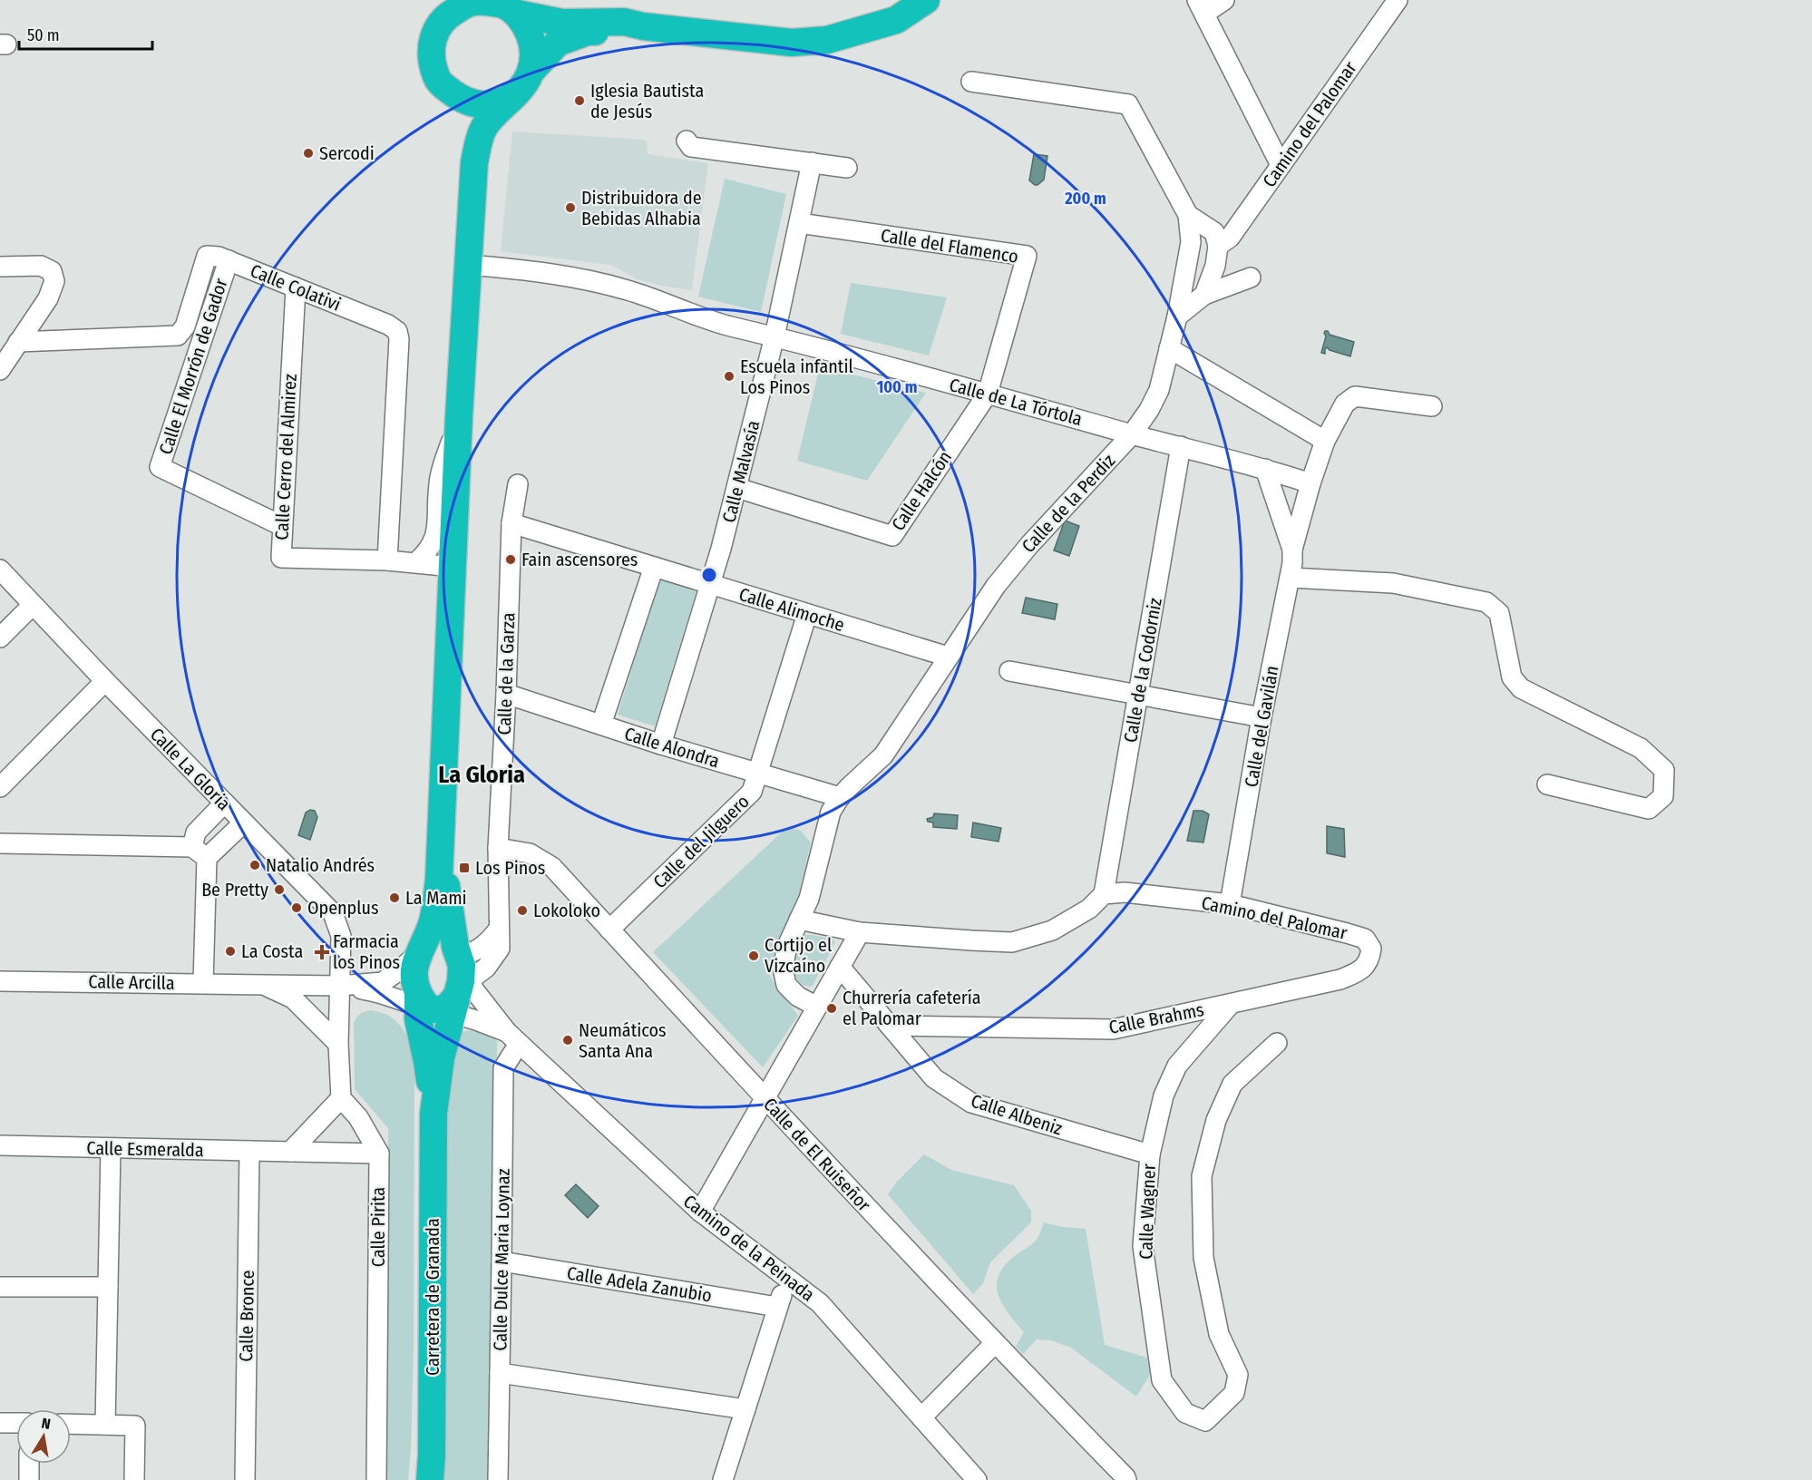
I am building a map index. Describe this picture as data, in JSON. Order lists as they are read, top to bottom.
{
  "streets": {
    "highway": ["Carretera de Granada"],
    "street": [
      "Camino del Palomar",
      "Calle del Flamenco",
      "Calle Colativi",
      "Calle El Morrón de Gador",
      "Calle de La Tórtola",
      "Calle Cerro del Almirez",
      "Calle Malvasía",
      "Calle Halcón",
      "Calle de la Perdiz",
      "Calle Alimoche",
      "Calle de la Codorniz",
      "Calle de la Garza",
      "Calle del Gavilán",
      "Calle Alondra",
      "Calle La Gloria",
      "Calle del Jilguero",
      "Calle Arcilla",
      "Calle Brahms",
      "Calle Albeniz",
      "Calle Esmeralda",
      "Calle de El Ruiseñor",
      "Calle Wagner",
      "Calle Pirita",
      "Camino de la Peinada",
      "Calle Dulce Maria Loynaz",
      "Calle Adela Zanubio",
      "Calle Bronce"
    ]
  },
  "crossings": [
    ["Camino del Palomar", "Calle de la Codorniz"],
    ["Camino del Palomar", "Calle del Gavilán"],
    ["Camino del Palomar", "Calle Brahms"],
    ["Calle del Flamenco", "Calle de La Tórtola"],
    ["Calle del Flamenco", "Calle Malvasía"],
    ["Calle del Flamenco", "Calle Halcón"],
    ["Calle Colativi", "Calle El Morrón de Gador"],
    ["Calle Colativi", "Calle Cerro del Almirez"],
    ["Calle El Morrón de Gador", "Calle Cerro del Almirez"],
    ["Calle de La Tórtola", "Calle Malvasía"],
    ["Calle de La Tórtola", "Calle Halcón"],
    ["Calle de La Tórtola", "Calle de la Perdiz"],
    ["Calle de La Tórtola", "Calle de la Codorniz"],
    ["Calle de La Tórtola", "Calle del Gavilán"],
    ["Calle Malvasía", "Calle Halcón"],
    ["Calle Malvasía", "Calle Alimoche"],
    ["Calle Malvasía", "Calle Alondra"],
    ["Calle de la Perdiz", "Calle Alimoche"],
    ["Calle de la Perdiz", "Calle Alondra"],
    ["Calle Alimoche", "Calle de la Garza"],
    ["Calle Alimoche", "Calle del Jilguero"],
    ["Calle de la Garza", "Calle Alondra"],
    ["Calle de la Garza", "Calle Arcilla"],
    ["Calle de la Garza", "Calle de El Ruiseñor"],
    ["Calle de la Garza", "Camino de la Peinada"],
    ["Calle Alondra", "Calle del Jilguero"],
    ["Calle La Gloria", "Calle Arcilla"],
    ["Calle del Jilguero", "Calle de El Ruiseñor"],
    ["Calle Arcilla", "Camino de la Peinada"],
    ["Calle Brahms", "Calle Albeniz"],
    ["Calle Brahms", "Calle Wagner"],
    ["Calle Albeniz", "Calle Wagner"],
    ["Calle Esmeralda", "Calle Pirita"],
    ["Calle Esmeralda", "Calle Bronce"],
    ["Camino de la Peinada", "Calle Dulce Maria Loynaz"],
    ["Calle Dulce Maria Loynaz", "Calle Adela Zanubio"]
  ],
  "districts": ["La Gloria"],
  "places": {
    "other": [
      "Iglesia Bautista de Jesús",
      "Sercodi",
      "Distribuidora de Bebidas Alhabia",
      "Escuela infantil Los Pinos",
      "Fain ascensores",
      "Natalio Andrés",
      "Be Pretty",
      "La Mami",
      "Openplus",
      "Lokoloko",
      "La Costa",
      "Cortijo el Vizcaíno",
      "Churrería cafetería el Palomar",
      "Neumáticos Santa Ana"
    ],
    "transit": ["Los Pinos"],
    "health": ["Farmacia los Pinos"]
  },
  "scale_bar": "50 m",
  "north": "top",
  "rings": ["200 m", "100 m"]
}
